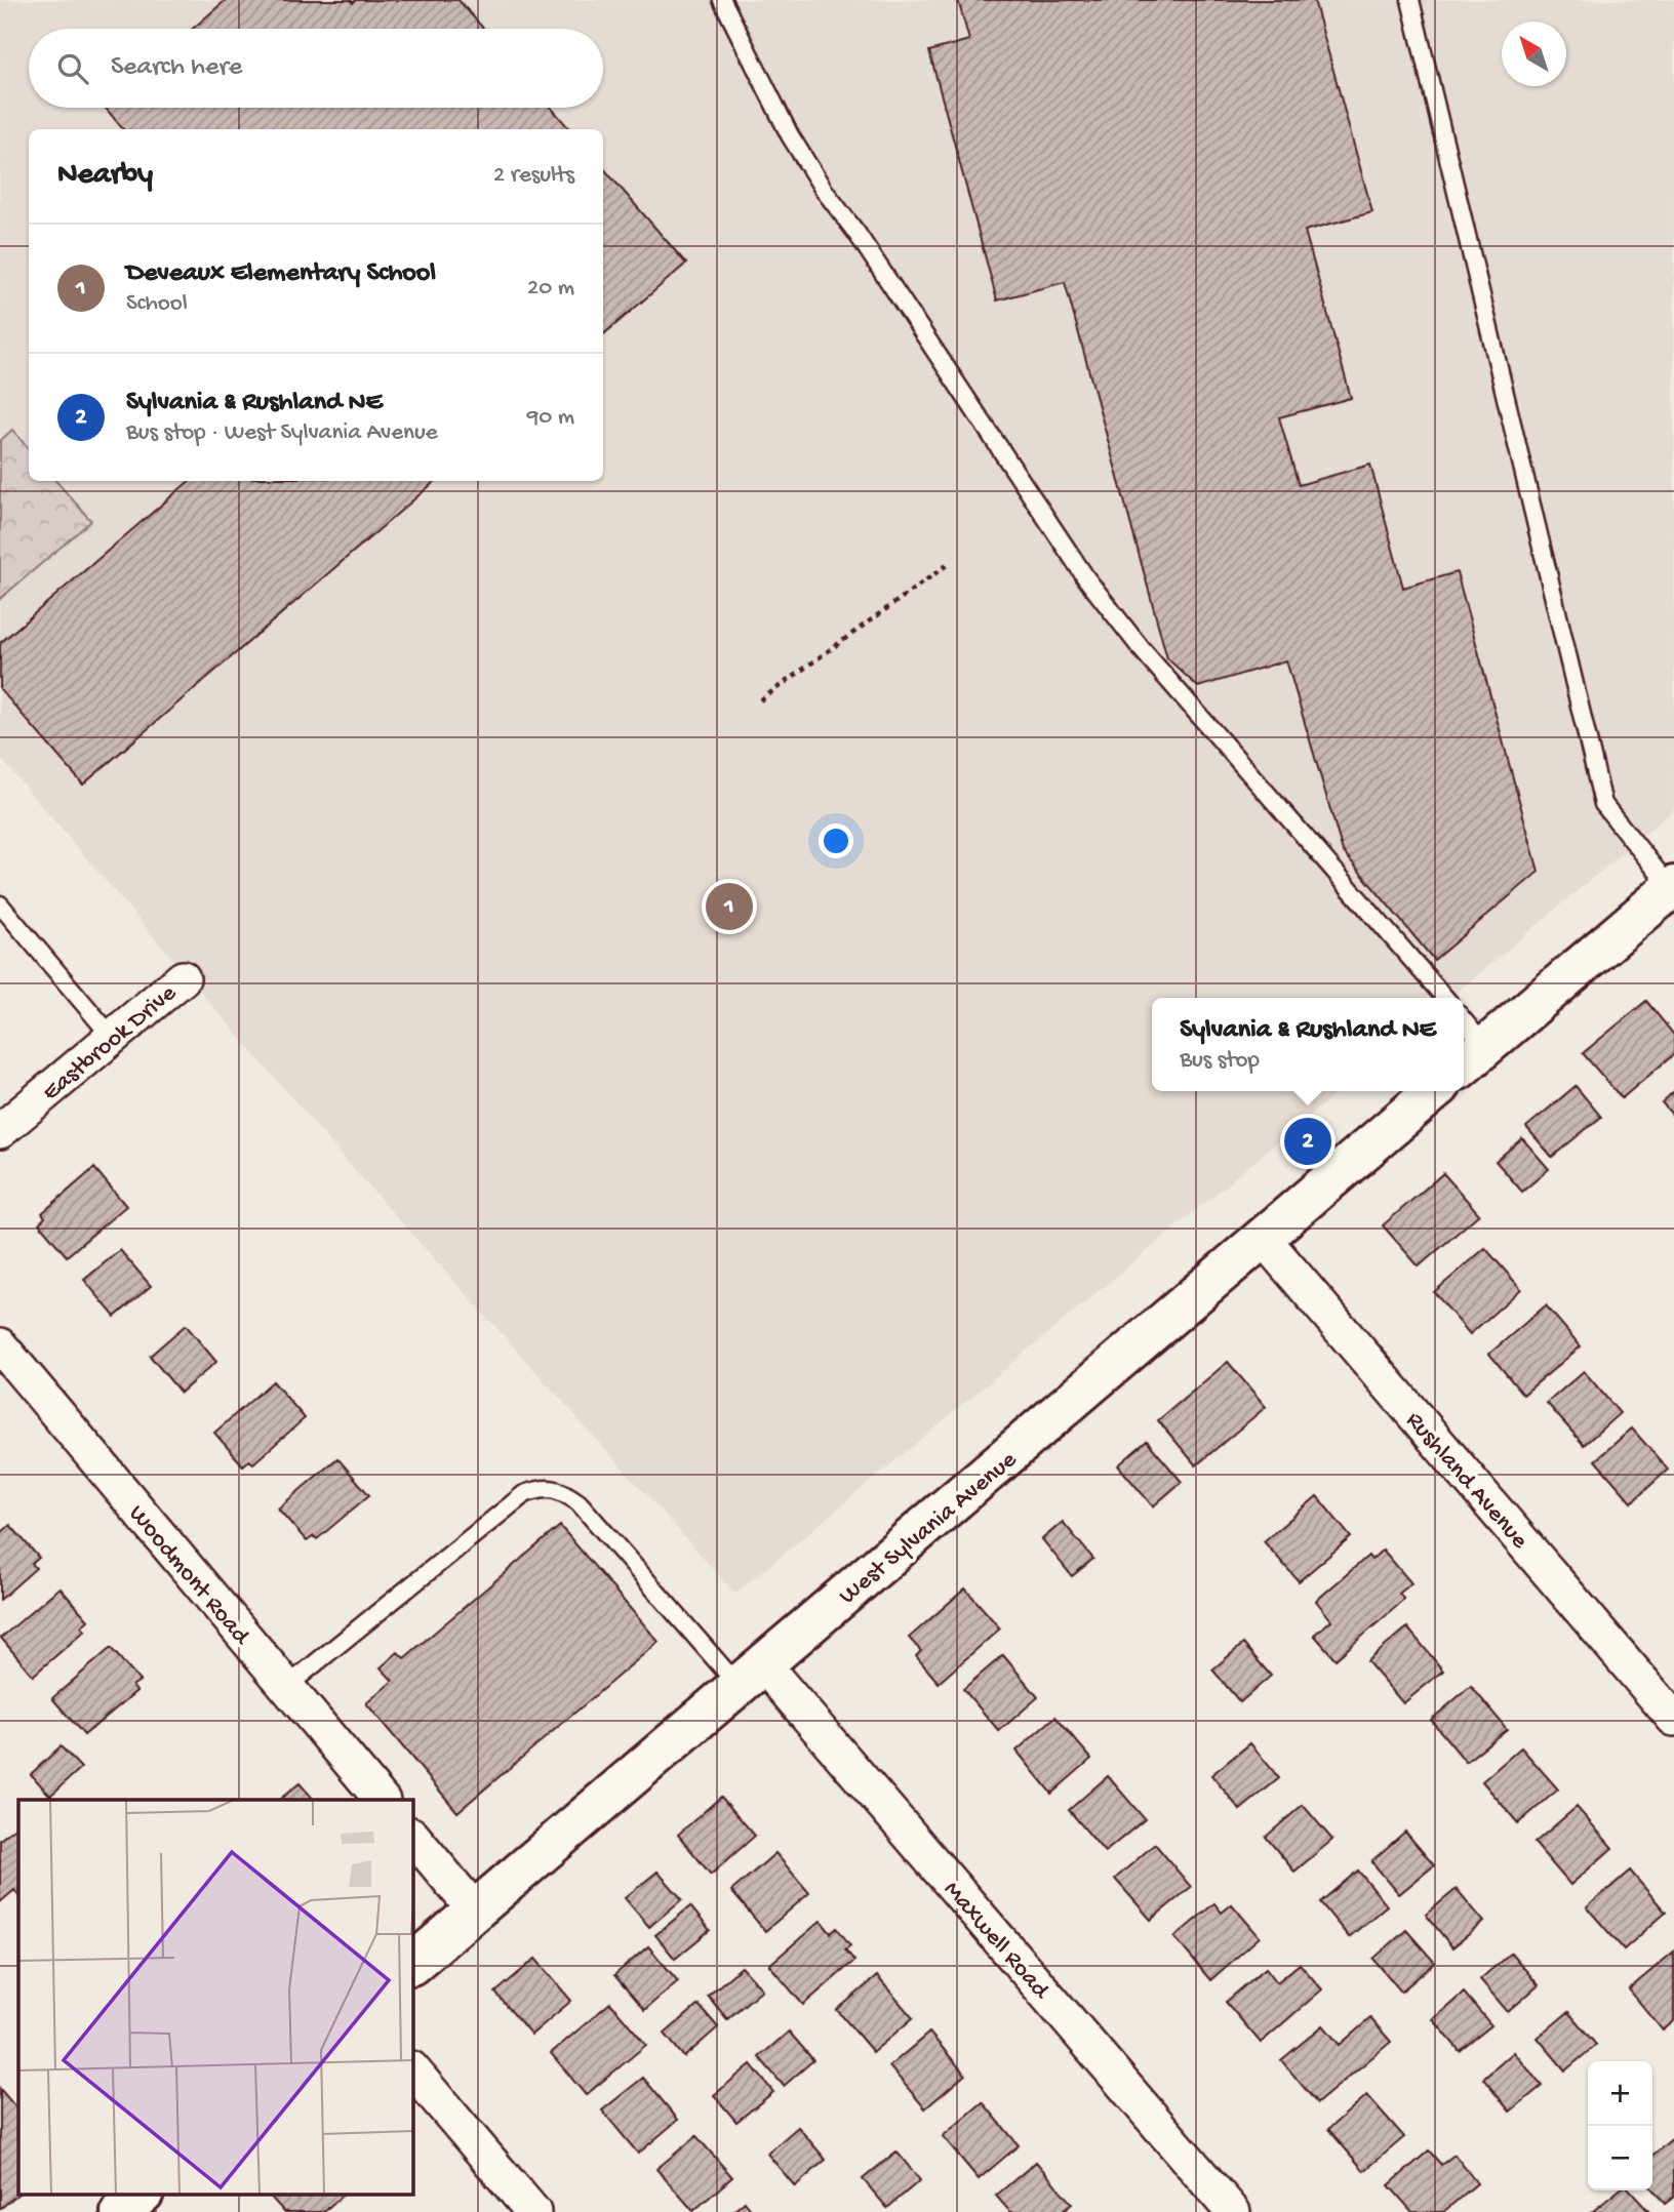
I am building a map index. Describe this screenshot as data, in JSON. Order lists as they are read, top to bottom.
{
  "streets": {
    "main road": ["West Sylvania Avenue"],
    "street": [
      "Eastbrook Drive",
      "Rushland Avenue",
      "Woodmont Road",
      "Maxwell Road"
    ]
  },
  "crossings": [
    ["Rushland Avenue", "West Sylvania Avenue"],
    ["West Sylvania Avenue", "Maxwell Road"]
  ],
  "north": "top left",
  "page": {
    "search": "Search here",
    "heading": ["Nearby", "2 results"],
    "list": [
      {
        "mark": "1",
        "name": "Deveaux Elementary School",
        "note": "School",
        "value": "20 m"
      },
      {
        "mark": "2",
        "name": "Sylvania & Rushland NE",
        "note": "Bus stop · West Sylvania Avenue",
        "value": "90 m"
      }
    ],
    "pins": ["1", "2"],
    "popup": ["Sylvania & Rushland NE", "Bus stop"],
    "map_buttons": ["+", "−"]
  }
}
